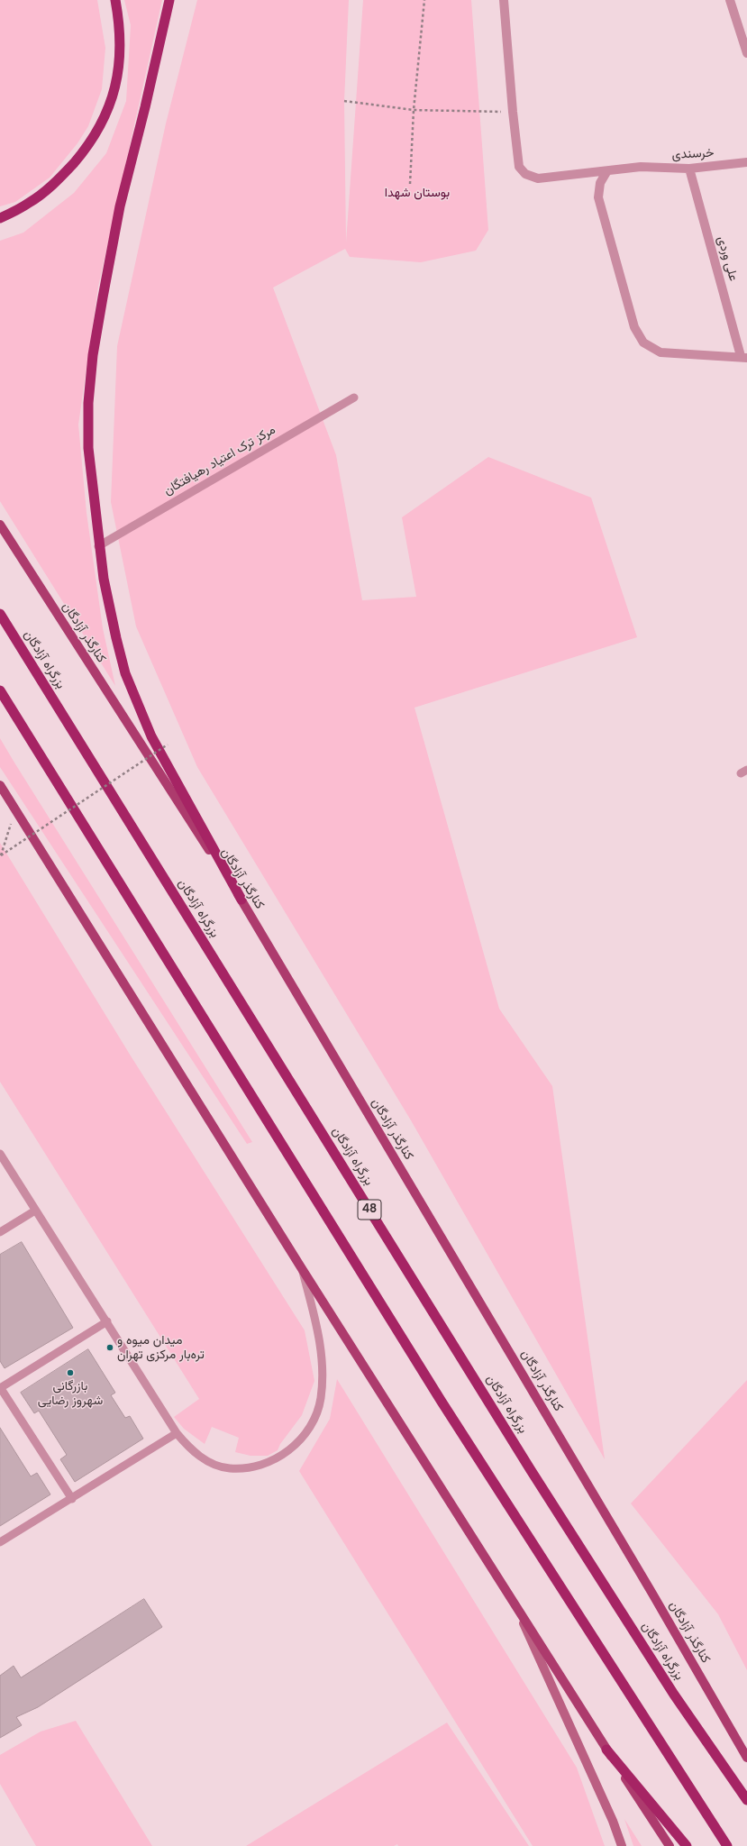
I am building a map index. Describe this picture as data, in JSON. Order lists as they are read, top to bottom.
{
  "streets": {
    "highway": ["بزرگراه آزادگان", "48"],
    "main road": ["کنارگذر آزادگان"],
    "street": ["خرسندی", "علی وردی"],
    "lane": ["مرکز ترک اعتیاد رهیافتگان"]
  },
  "crossings": [
    ["خرسندی", "علی وردی"]
  ],
  "parks": ["بوستان شهدا"],
  "places": ["میدان میوه و تره‌بار مرکزی تهران", "بازرگانی شهروز رضایی"]
}
